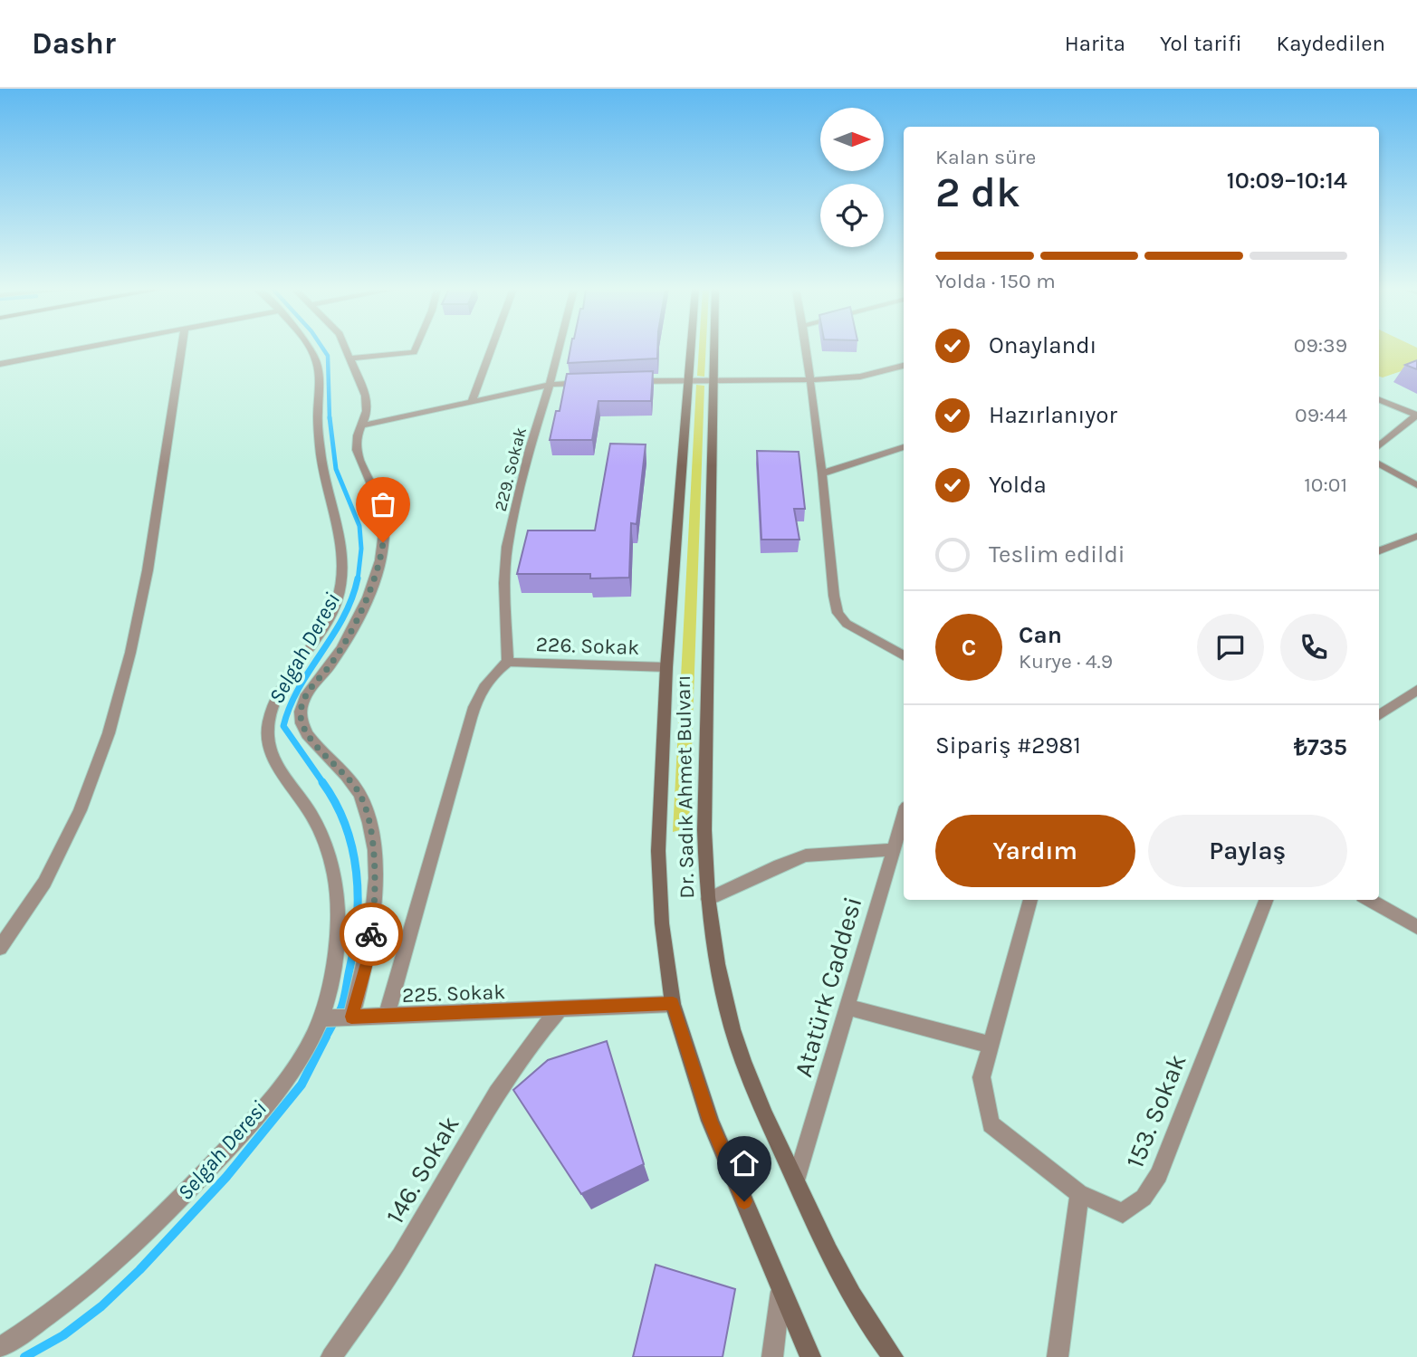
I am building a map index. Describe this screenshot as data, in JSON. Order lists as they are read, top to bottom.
{
  "streets": {
    "main road": ["Dr. Sadık Ahmet Bulvarı"],
    "street": [
      "229. Sokak",
      "226. Sokak",
      "Atatürk Caddesi",
      "225. Sokak",
      "153. Sokak",
      "146. Sokak"
    ]
  },
  "crossings": [
    ["229. Sokak", "226. Sokak"],
    ["229. Sokak", "225. Sokak"],
    ["226. Sokak", "Dr. Sadık Ahmet Bulvarı"],
    ["226. Sokak", "225. Sokak"],
    ["Dr. Sadık Ahmet Bulvarı", "Atatürk Caddesi"],
    ["Dr. Sadık Ahmet Bulvarı", "225. Sokak"],
    ["225. Sokak", "146. Sokak"]
  ],
  "water": ["Selgah Deresi"],
  "north": "right",
  "page": {
    "header": "Dashr",
    "nav": ["Harita", "Yol tarifi", "Kaydedilen"],
    "heading": ["2 dk", "Kalan süre", "10:09–10:14"],
    "panel": [
      "Can",
      "Kurye · 4.9",
      "Sipariş #2981",
      "₺735"
    ],
    "bar": "Yolda · 150 m",
    "list": [
      ["Onaylandı", "09:39"],
      ["Hazırlanıyor", "09:44"],
      ["Yolda", "10:01"],
      "Teslim edildi"
    ],
    "round": "C",
    "buttons": ["Yardım", "Paylaş"]
  }
}
